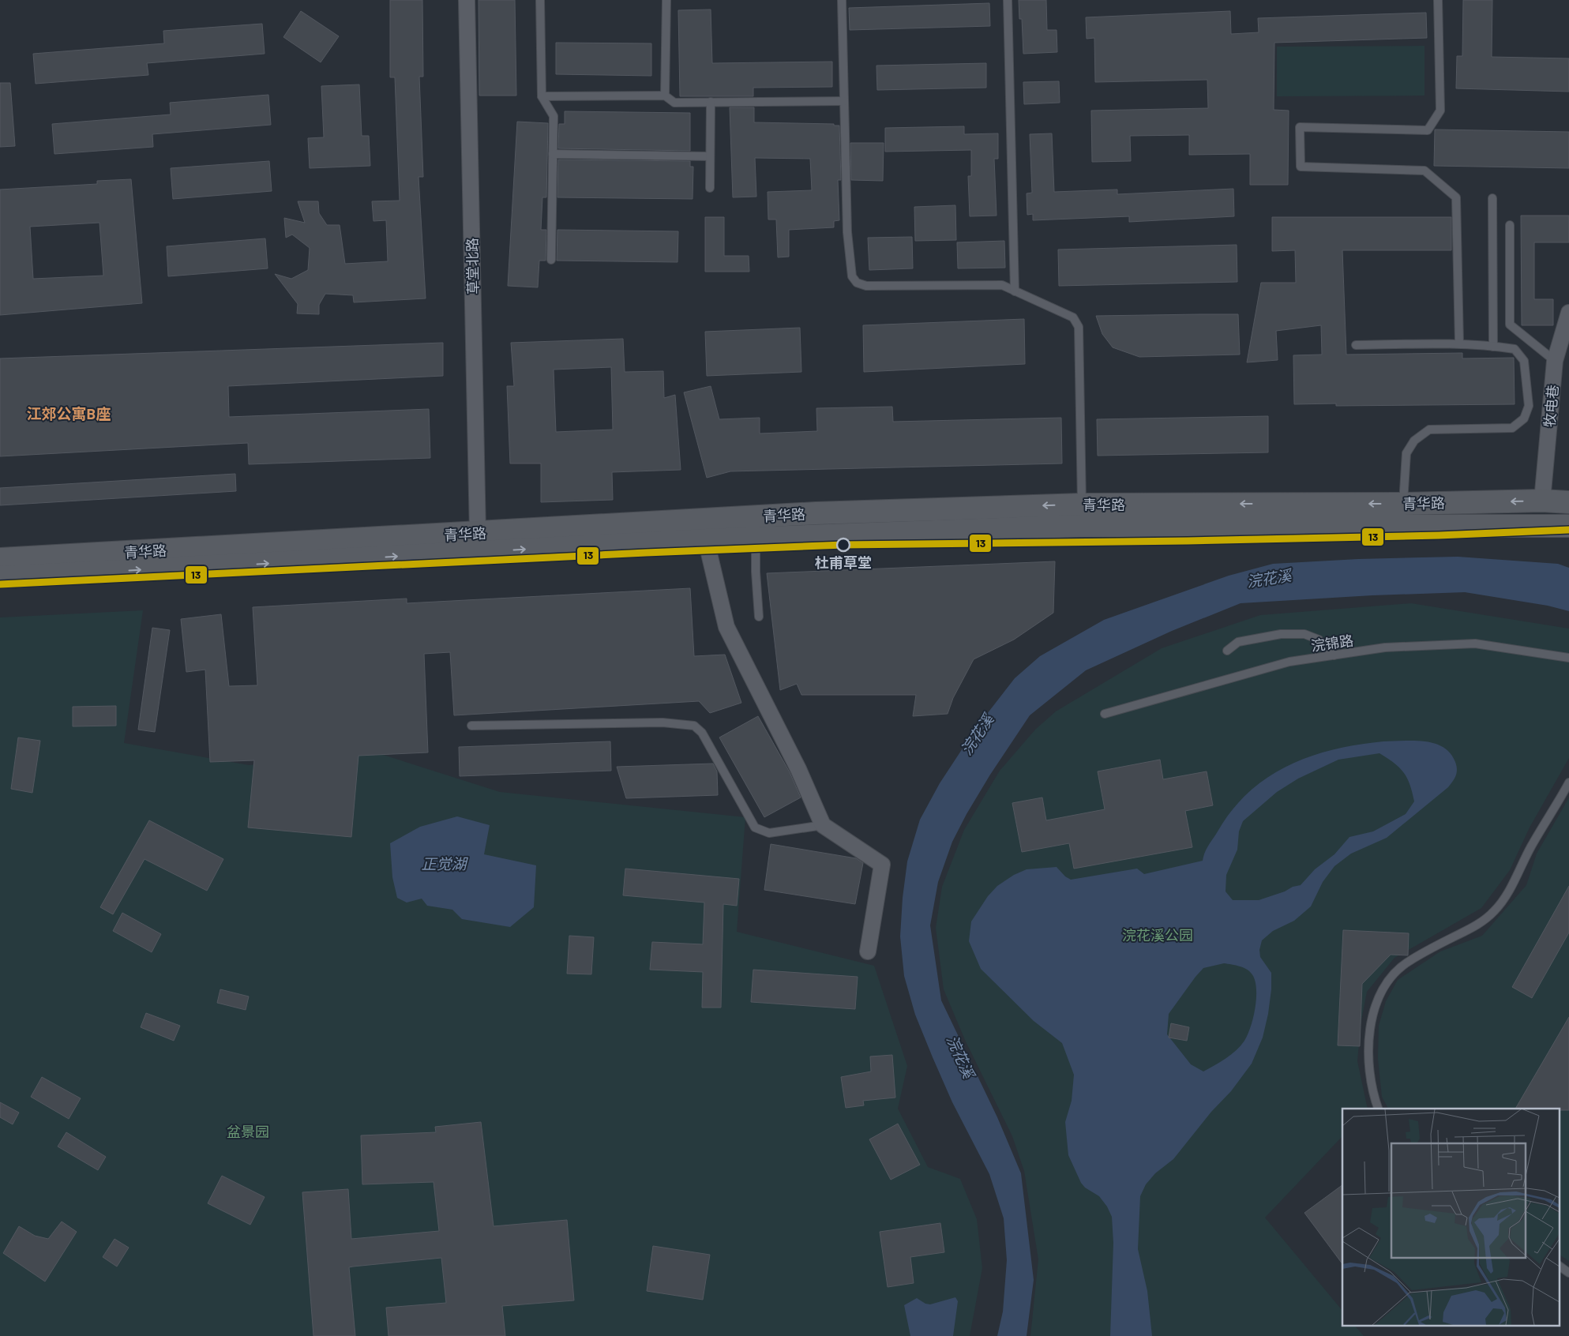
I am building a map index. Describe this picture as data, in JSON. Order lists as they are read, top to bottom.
{
  "streets": {
    "main road": ["青华路"],
    "street": ["草堂北路", "牧电巷"],
    "lane": ["浣锦路"]
  },
  "crossings": [
    ["草堂北路", "青华路"],
    ["牧电巷", "青华路"]
  ],
  "districts": ["江郊公寓B座"],
  "water": ["浣花溪", "正觉湖"],
  "parks": ["浣花溪公园", "盆景园"],
  "places": ["杜甫草堂"],
  "lines": ["transit line 13"]
}
